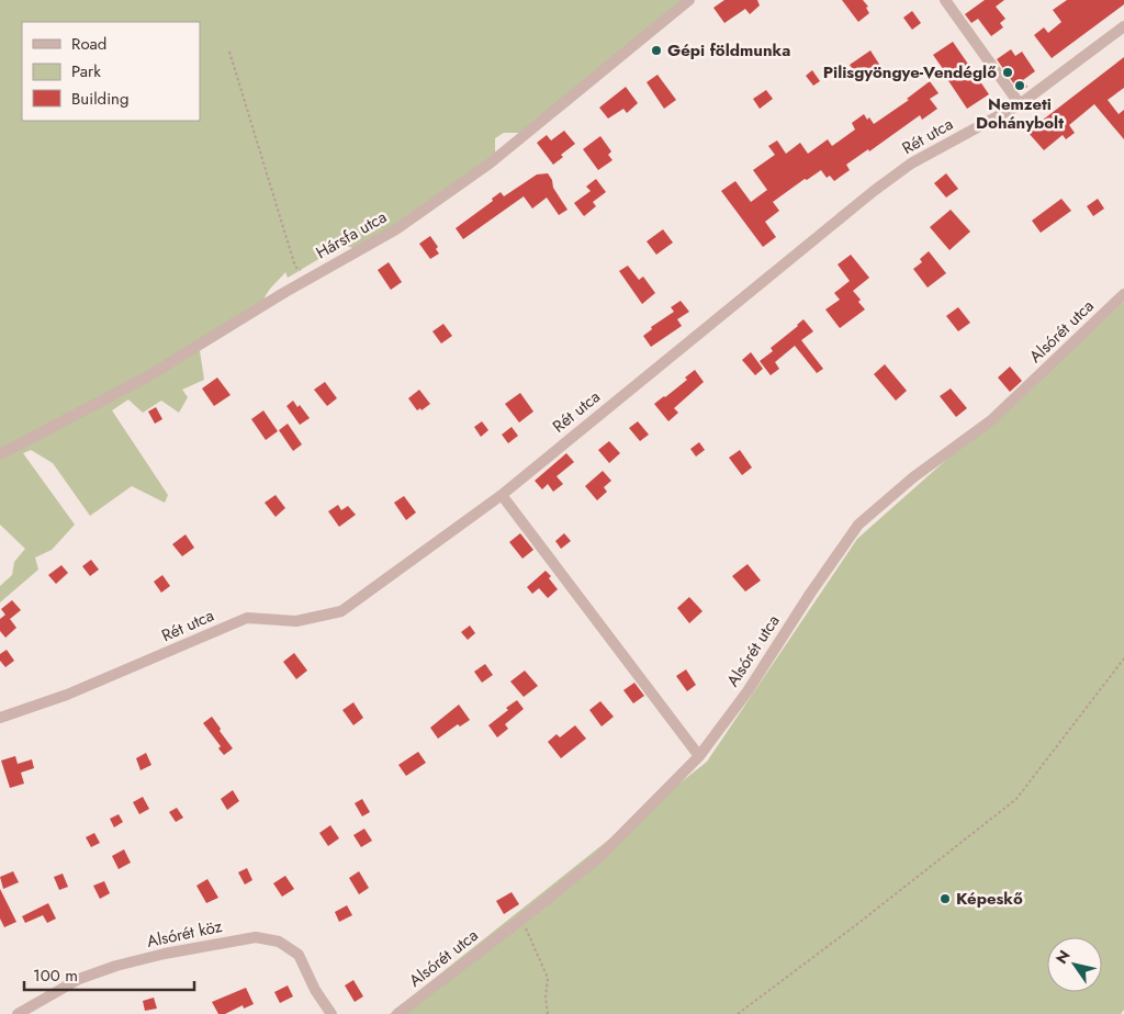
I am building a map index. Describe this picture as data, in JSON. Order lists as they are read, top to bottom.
{
  "streets": {
    "street": [
      "Rét utca",
      "Hársfa utca",
      "Alsórét utca",
      "Alsórét köz"
    ]
  },
  "places": [
    "Gépi földmunka",
    "Pilisgyöngye-Vendéglő",
    "Nemzeti Dohánybolt",
    "Képeskő"
  ],
  "legend": ["Road", "Park", "Building"],
  "scale_bar": "100 m",
  "north": "top left"
}
